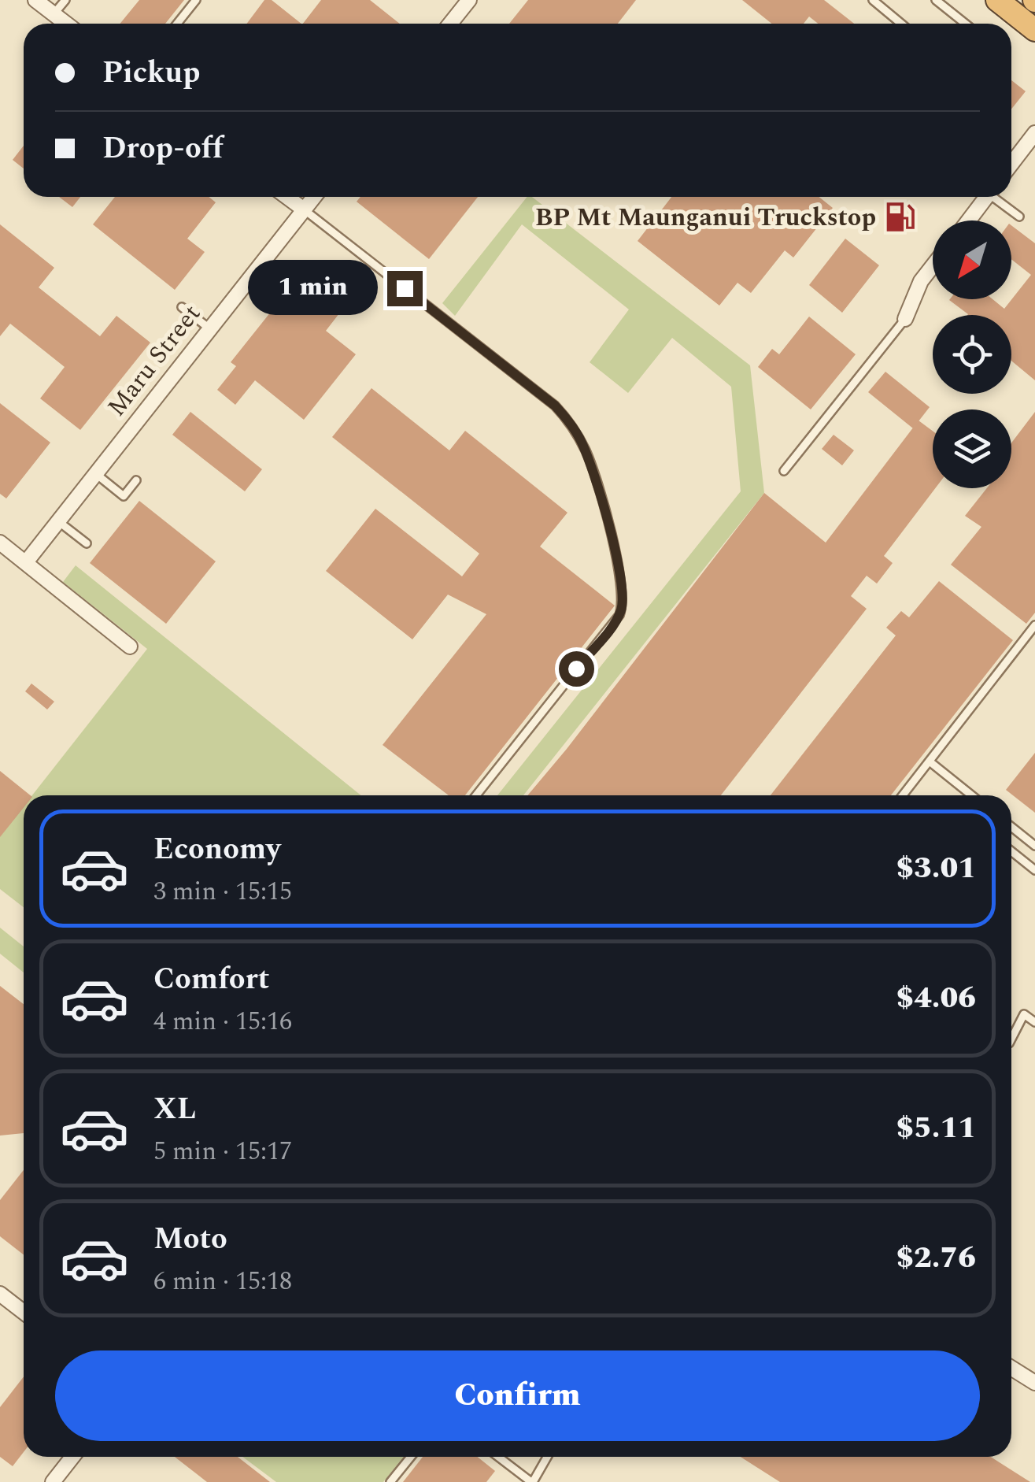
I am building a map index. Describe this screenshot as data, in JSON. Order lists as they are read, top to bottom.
{
  "streets": {
    "street": ["Maru Street"]
  },
  "places": {
    "fuel station": ["BP Mt Maunganui Truckstop"]
  },
  "north": "bottom left",
  "page": {
    "banner": ["Pickup", "Drop-off"],
    "bubble": "1 min",
    "list": [
      {
        "name": "Economy",
        "note": "3 min · 15:15",
        "value": "$3.01"
      },
      {
        "name": "Comfort",
        "note": "4 min · 15:16",
        "value": "$4.06"
      },
      {
        "name": "XL",
        "note": "5 min · 15:17",
        "value": "$5.11"
      },
      {
        "name": "Moto",
        "note": "6 min · 15:18",
        "value": "$2.76"
      }
    ],
    "buttons": "Confirm"
  }
}
